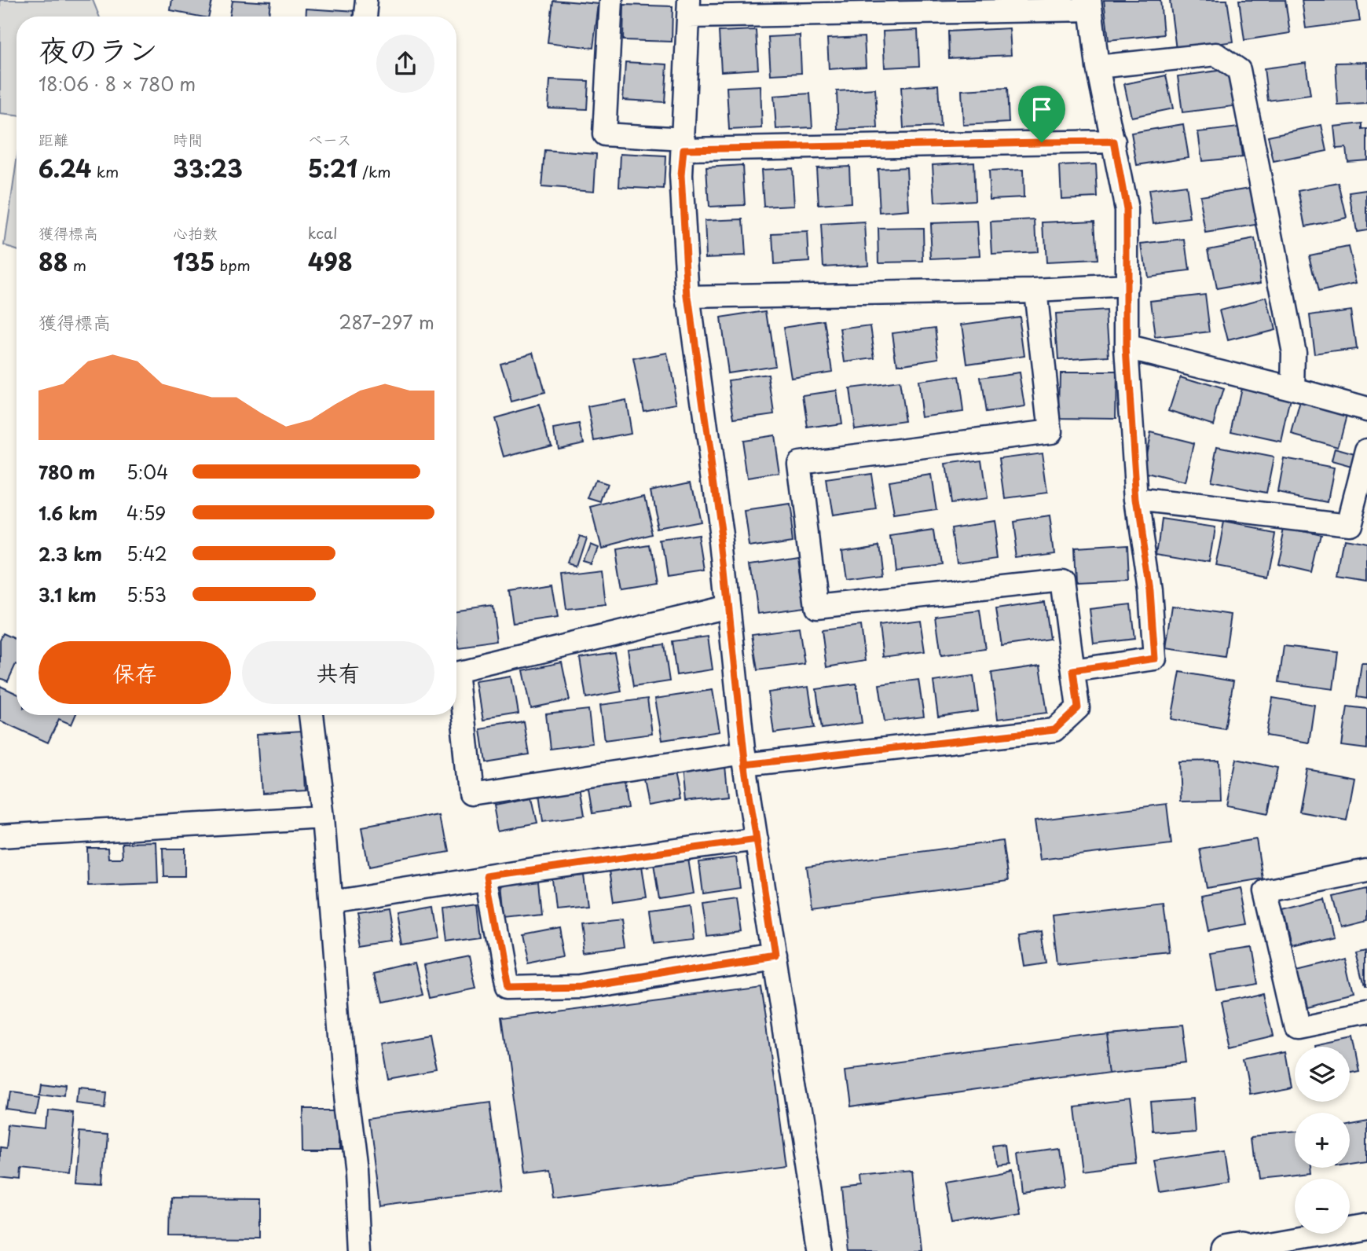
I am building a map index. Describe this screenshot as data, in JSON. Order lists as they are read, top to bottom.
{
  "page": {
    "heading": ["夜のラン", "18:06 · 8 × 780 m"],
    "stats": [
      ["距離", "6.24 km"],
      ["時間", "33:23"],
      ["ペース", "5:21 /km"],
      ["獲得標高", "88 m"],
      ["心拍数", "135 bpm"],
      ["kcal", "498"]
    ],
    "chart": ["獲得標高", "287–297 m"],
    "list": [
      {
        "name": "780 m",
        "note": "5:04"
      },
      {
        "name": "1.6 km",
        "note": "4:59"
      },
      {
        "name": "2.3 km",
        "note": "5:42"
      },
      {
        "name": "3.1 km",
        "note": "5:53"
      }
    ],
    "buttons": ["保存", "共有"],
    "map_buttons": ["+", "−"]
  }
}
